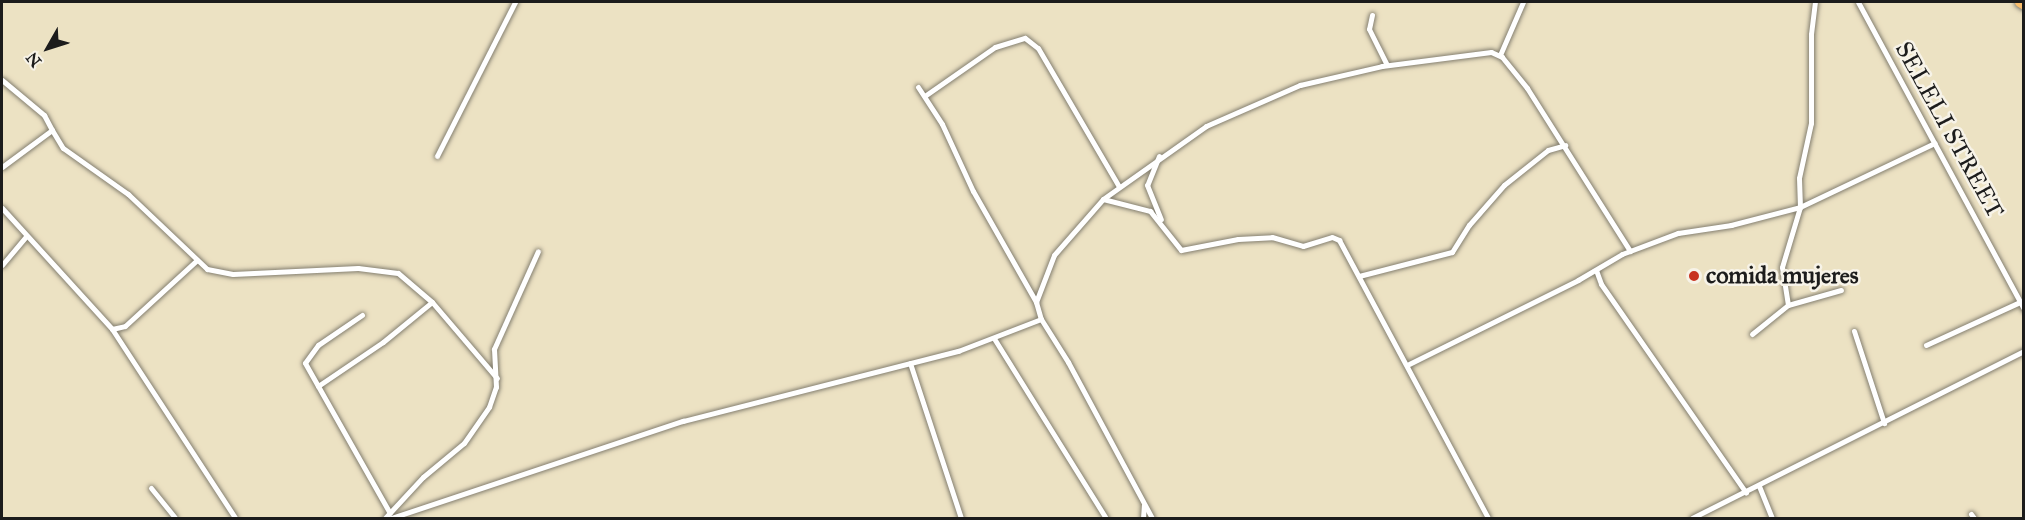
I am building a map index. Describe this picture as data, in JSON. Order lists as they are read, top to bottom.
{
  "streets": {
    "street": ["SELELI STREET"]
  },
  "places": ["comida mujeres"],
  "north": "bottom left"
}
